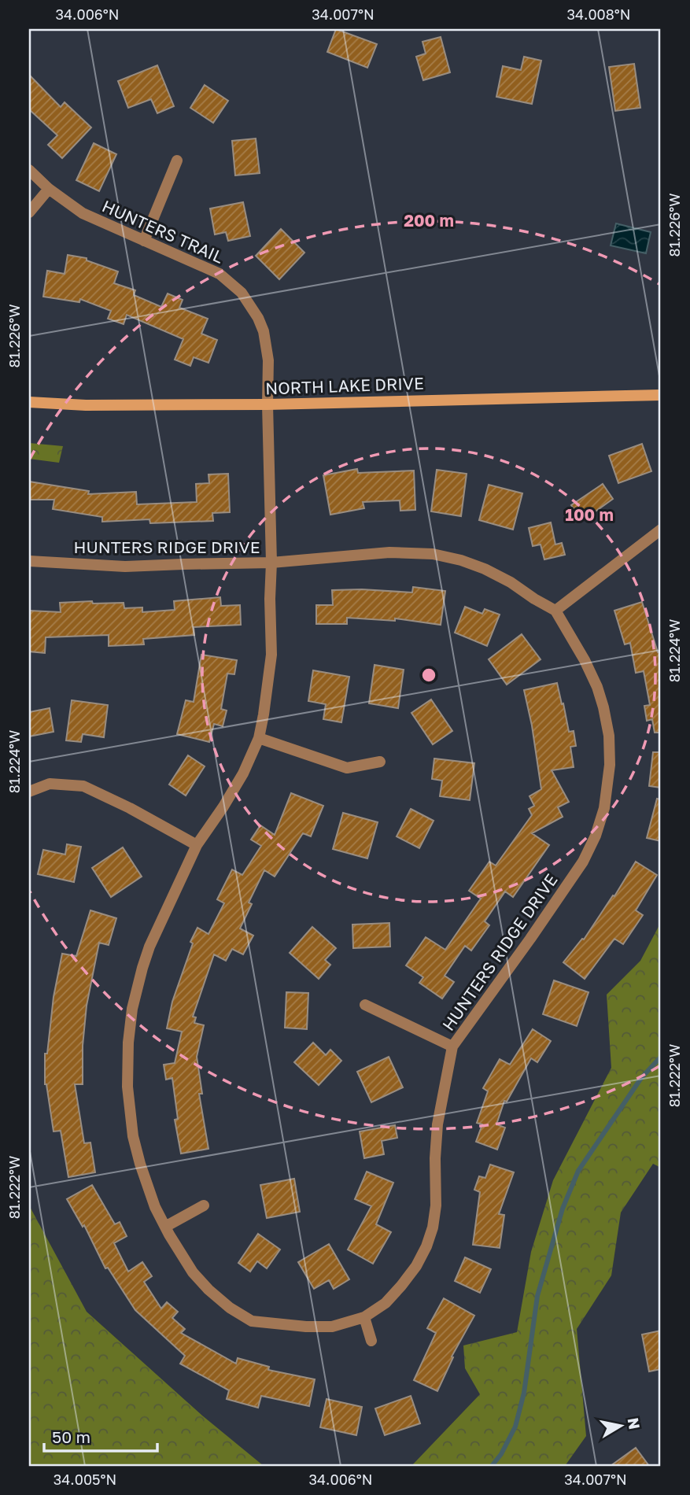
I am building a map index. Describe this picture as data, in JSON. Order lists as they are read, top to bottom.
{
  "streets": {
    "main road": ["NORTH LAKE DRIVE"],
    "street": ["HUNTERS TRAIL", "HUNTERS RIDGE DRIVE"]
  },
  "crossings": [
    ["HUNTERS TRAIL", "NORTH LAKE DRIVE"],
    ["HUNTERS TRAIL", "HUNTERS RIDGE DRIVE"],
    ["NORTH LAKE DRIVE", "HUNTERS RIDGE DRIVE"]
  ],
  "scale_bar": "50 m",
  "north": "right",
  "coordinates": [
    "34.006°N",
    "34.007°N",
    "34.008°N",
    "81.226°W",
    "81.224°W",
    "81.222°W",
    "34.005°N"
  ],
  "rings": ["200 m", "100 m"]
}
